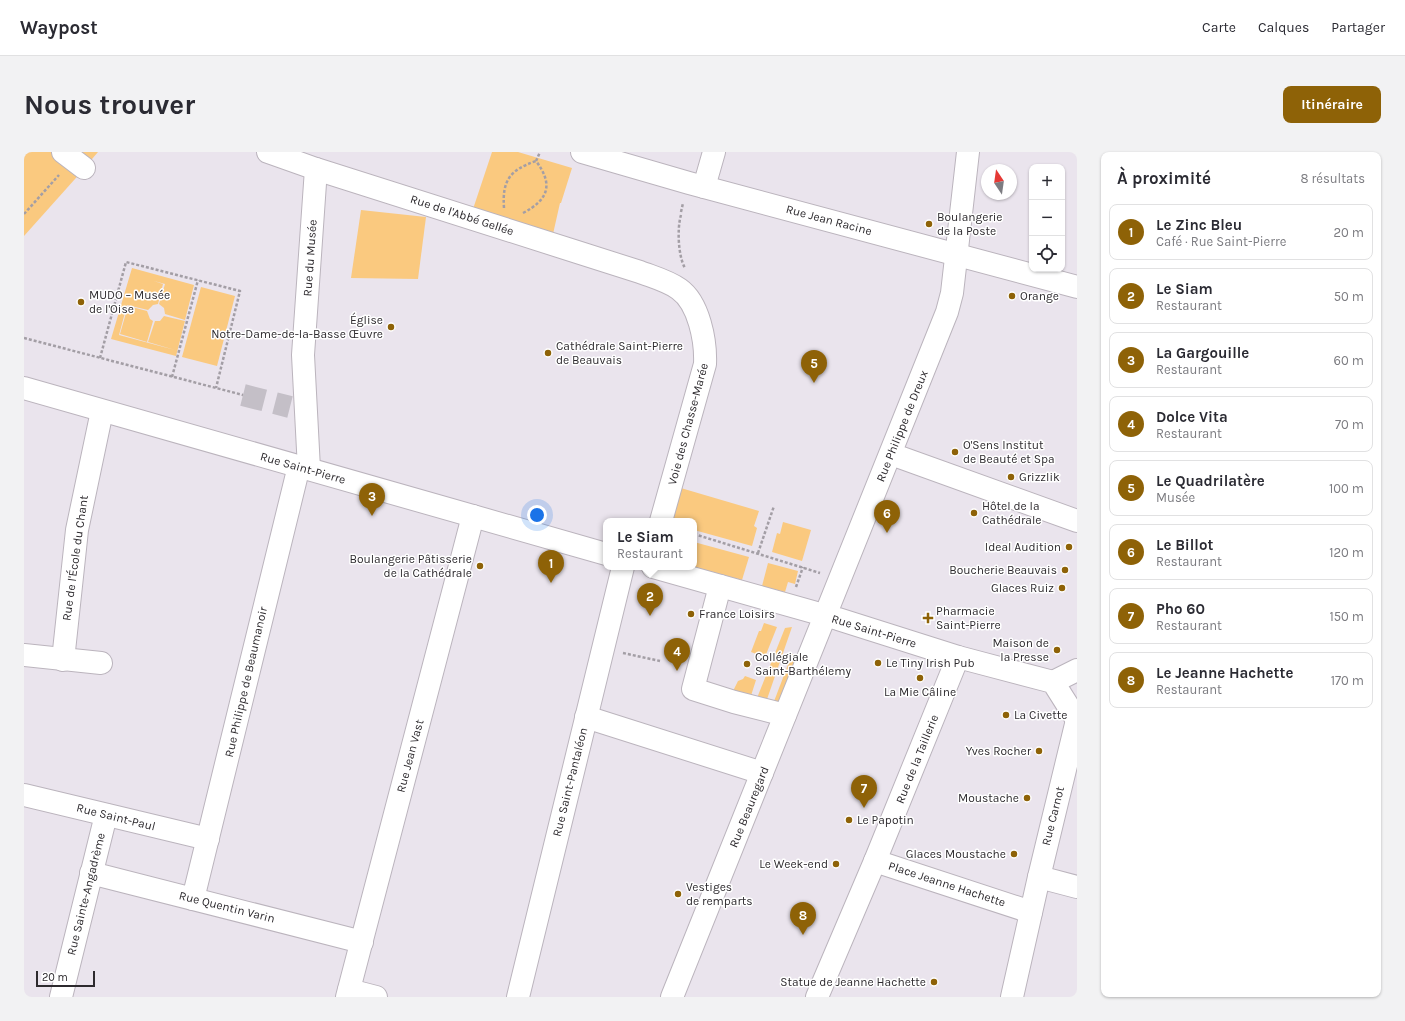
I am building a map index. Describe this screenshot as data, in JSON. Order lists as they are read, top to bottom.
{
  "streets": {
    "street": [
      "Rue de l'Abbé Gellée",
      "Rue Jean Racine",
      "Rue du Musée",
      "Voie des Chasse-Marée",
      "Rue Philippe de Dreux",
      "Rue Saint-Pierre",
      "Rue de l'École du Chant",
      "Rue Philippe de Beaumanoir",
      "Rue Jean Vast",
      "Rue de la Taillerie",
      "Rue Saint-Pantaléon",
      "Rue Beauregard",
      "Rue Carnot",
      "Rue Saint-Paul",
      "Place Jeanne Hachette",
      "Rue Sainte-Angadrème",
      "Rue Quentin Varin"
    ]
  },
  "crossings": [
    ["Rue de l'Abbé Gellée", "Rue du Musée"],
    ["Rue de l'Abbé Gellée", "Voie des Chasse-Marée"],
    ["Rue Jean Racine", "Rue Philippe de Dreux"],
    ["Rue du Musée", "Rue Saint-Pierre"],
    ["Rue du Musée", "Rue Philippe de Beaumanoir"],
    ["Rue Philippe de Dreux", "Rue Saint-Pierre"],
    ["Rue Philippe de Dreux", "Rue Beauregard"],
    ["Rue Saint-Pierre", "Rue de l'École du Chant"],
    ["Rue Saint-Pierre", "Rue Philippe de Beaumanoir"],
    ["Rue Saint-Pierre", "Rue Jean Vast"],
    ["Rue Saint-Pierre", "Rue de la Taillerie"],
    ["Rue Saint-Pierre", "Rue Beauregard"],
    ["Rue Philippe de Beaumanoir", "Rue Saint-Paul"],
    ["Rue Philippe de Beaumanoir", "Rue Quentin Varin"],
    ["Rue Jean Vast", "Rue Quentin Varin"],
    ["Rue de la Taillerie", "Place Jeanne Hachette"],
    ["Rue Carnot", "Place Jeanne Hachette"],
    ["Rue Saint-Paul", "Rue Sainte-Angadrème"],
    ["Rue Sainte-Angadrème", "Rue Quentin Varin"]
  ],
  "places": {
    "other": [
      "Boulangerie de la Poste",
      "Orange",
      "MUDO – Musée de l'Oise",
      "Église Notre-Dame-de-la-Basse Œuvre",
      "Cathédrale Saint-Pierre de Beauvais",
      "O'Sens Institut de Beauté et Spa",
      "Grizzlik",
      "Hôtel de la Cathédrale",
      "Ideal Audition",
      "Boulangerie Pâtisserie de la Cathédrale",
      "Boucherie Beauvais",
      "Glaces Ruiz",
      "France Loisirs",
      "Maison de la Presse",
      "Le Tiny Irish Pub",
      "Collégiale Saint-Barthélemy",
      "La Mie Câline",
      "La Civette",
      "Yves Rocher",
      "Moustache",
      "Le Papotin",
      "Glaces Moustache",
      "Le Week-end",
      "Vestiges de remparts",
      "Statue de Jeanne Hachette"
    ],
    "health": ["Pharmacie Saint-Pierre"]
  },
  "scale_bar": "20 m",
  "north": "top",
  "page": {
    "header": "Waypost",
    "nav": ["Carte", "Calques", "Partager"],
    "buttons": "Itinéraire",
    "title": "Nous trouver",
    "heading": ["À proximité", "8 résultats"],
    "map_buttons": ["+", "−"],
    "list": [
      {
        "mark": "1",
        "name": "Le Zinc Bleu",
        "note": "Café · Rue Saint-Pierre",
        "value": "20 m"
      },
      {
        "mark": "2",
        "name": "Le Siam",
        "note": "Restaurant",
        "value": "50 m"
      },
      {
        "mark": "3",
        "name": "La Gargouille",
        "note": "Restaurant",
        "value": "60 m"
      },
      {
        "mark": "4",
        "name": "Dolce Vita",
        "note": "Restaurant",
        "value": "70 m"
      },
      {
        "mark": "5",
        "name": "Le Quadrilatère",
        "note": "Musée",
        "value": "100 m"
      },
      {
        "mark": "6",
        "name": "Le Billot",
        "note": "Restaurant",
        "value": "120 m"
      },
      {
        "mark": "7",
        "name": "Pho 60",
        "note": "Restaurant",
        "value": "150 m"
      },
      {
        "mark": "8",
        "name": "Le Jeanne Hachette",
        "note": "Restaurant",
        "value": "170 m"
      }
    ],
    "pins": [
      "5",
      "3",
      "6",
      "1",
      "2",
      "4",
      "7",
      "8"
    ],
    "popup": ["Le Siam", "Restaurant"],
    "scale": "20 m"
  }
}
